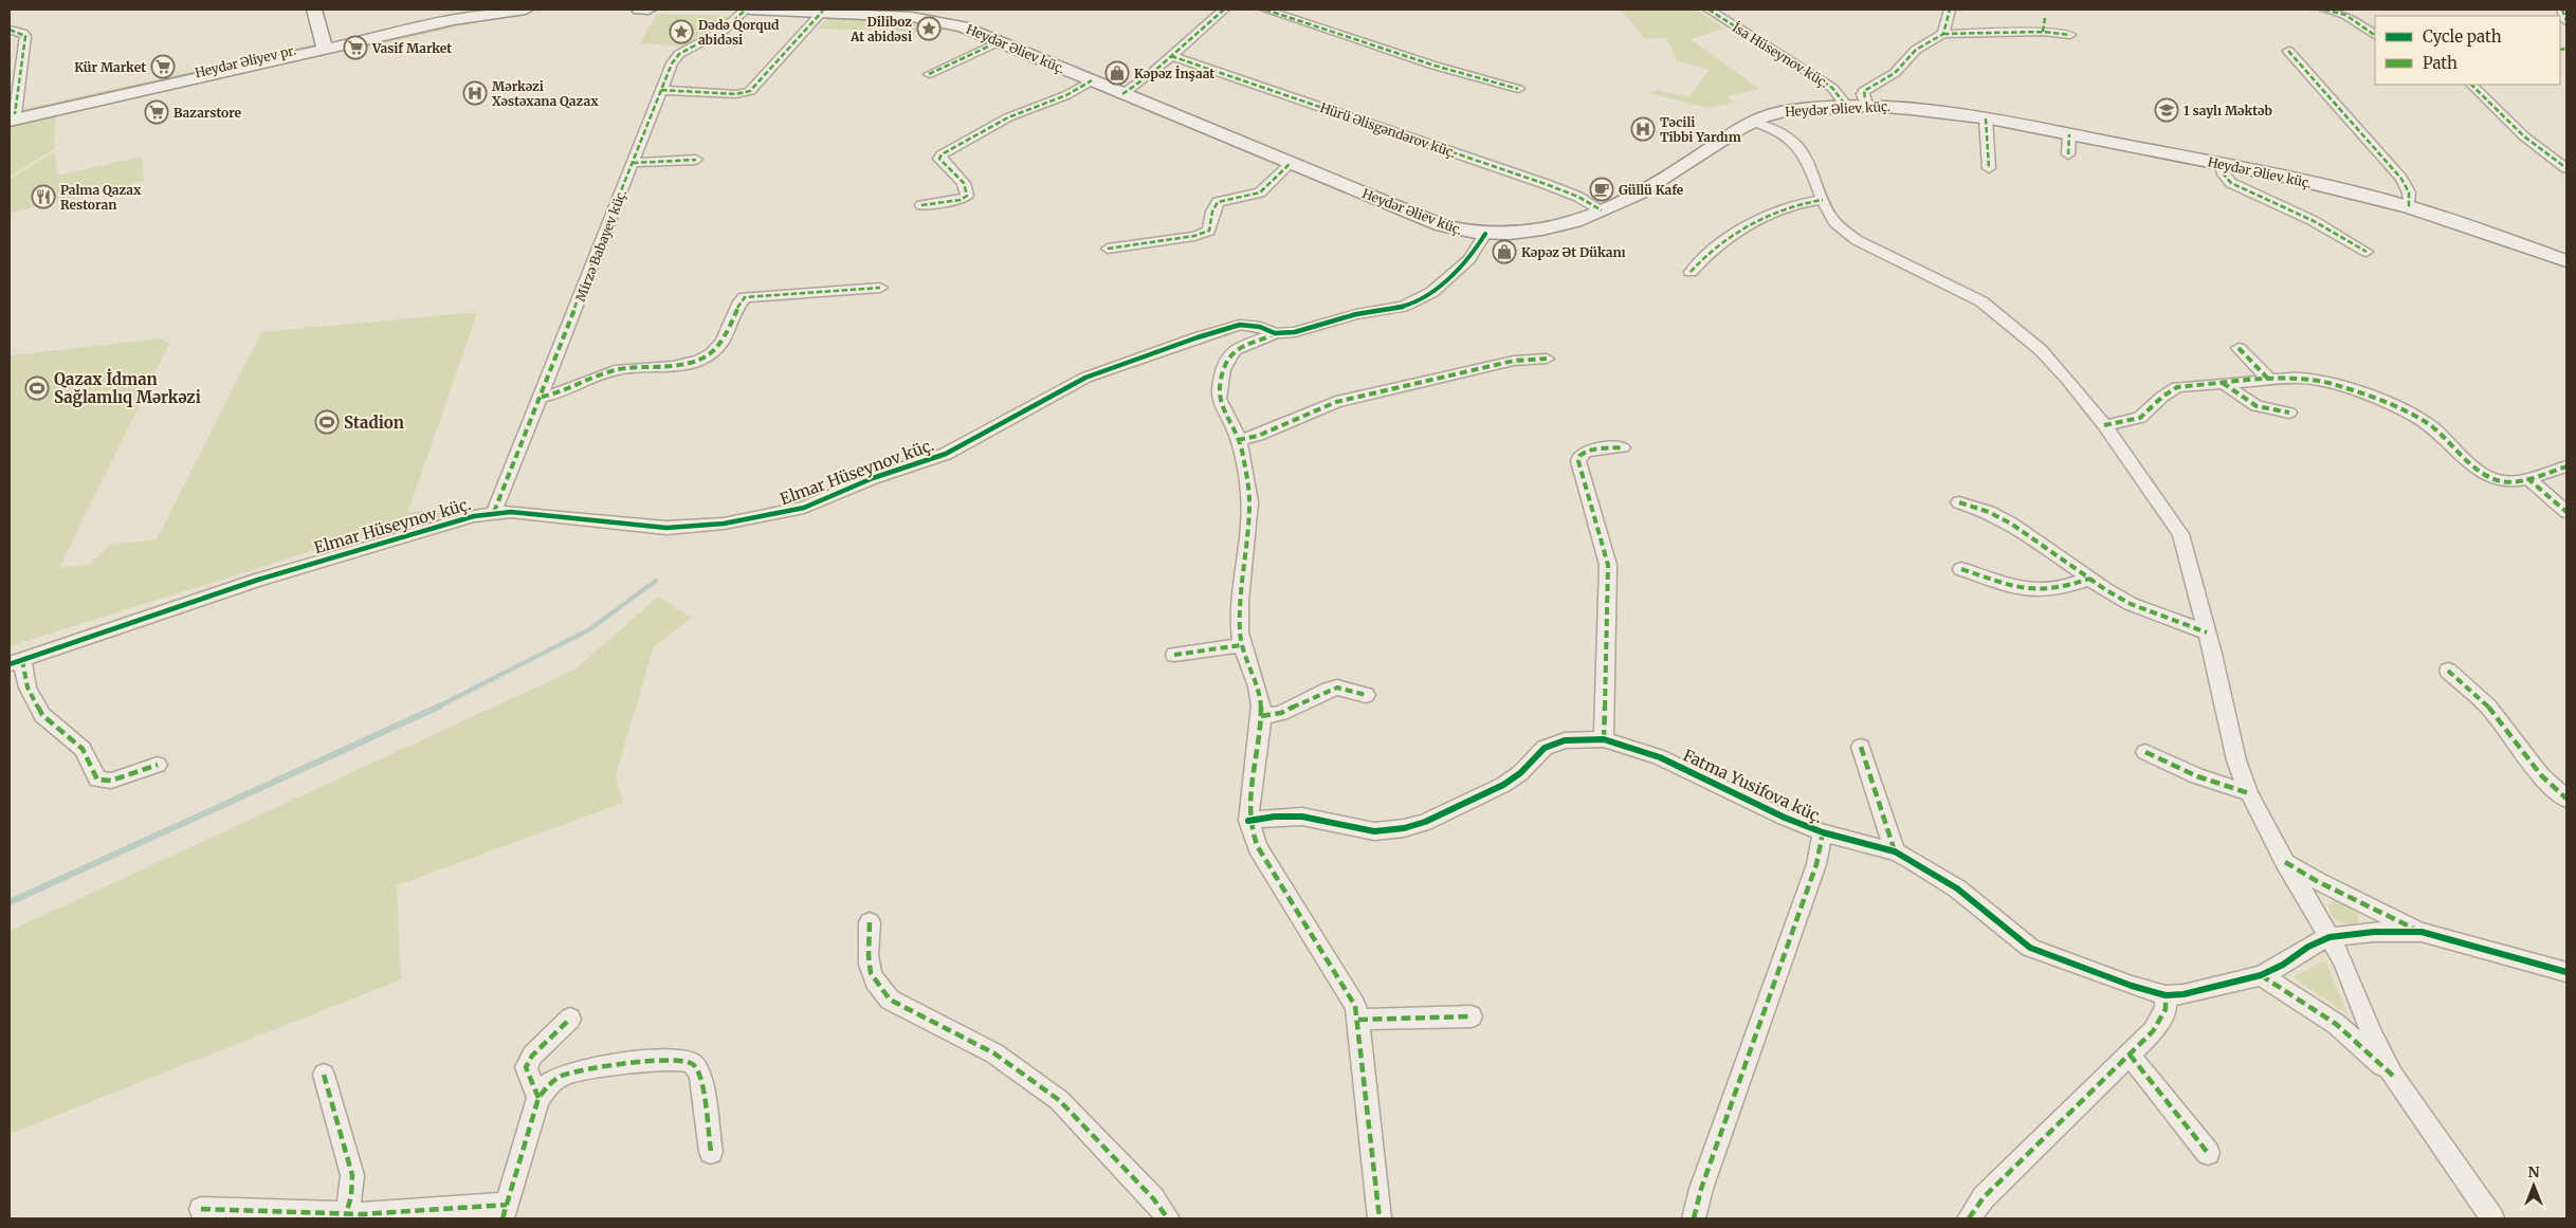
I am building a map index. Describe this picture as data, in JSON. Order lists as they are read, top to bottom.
{
  "streets": {
    "main road": ["Heydər Əliev küç."],
    "street": [
      "İsa Hüseynov küç.",
      "Hürü Əlisgəndərov küç.",
      "Mirzə Babayev küç.",
      "Elmar Hüseynov küç.",
      "Fatma Yusifova küç."
    ]
  },
  "crossings": [
    ["Heydər Əliev küç.", "İsa Hüseynov küç."],
    ["Heydər Əliev küç.", "Hürü Əlisgəndərov küç."],
    ["Heydər Əliev küç.", "Elmar Hüseynov küç."],
    ["Mirzə Babayev küç.", "Elmar Hüseynov küç."]
  ],
  "places": {
    "place": ["Diliboz At abidəsi", "Dədə Qorqud abidəsi"],
    "supermarket": ["Vasif Market", "Kür Market", "Bazarstore"],
    "shop": ["Kəpəz İnşaat", "Kəpəz Ət Dükanı"],
    "hospital": ["Mərkəzi Xəstəxana Qazax", "Təcili Tibbi Yardım"],
    "school or university": ["1 saylı Məktəb"],
    "cafe": ["Güllü Kafe"],
    "restaurant": ["Palma Qazax Restoran"],
    "sports": ["Qazax İdman Sağlamlıq Mərkəzi", "Stadion"]
  },
  "legend": ["Cycle path", "Path"],
  "north": "top"
}
